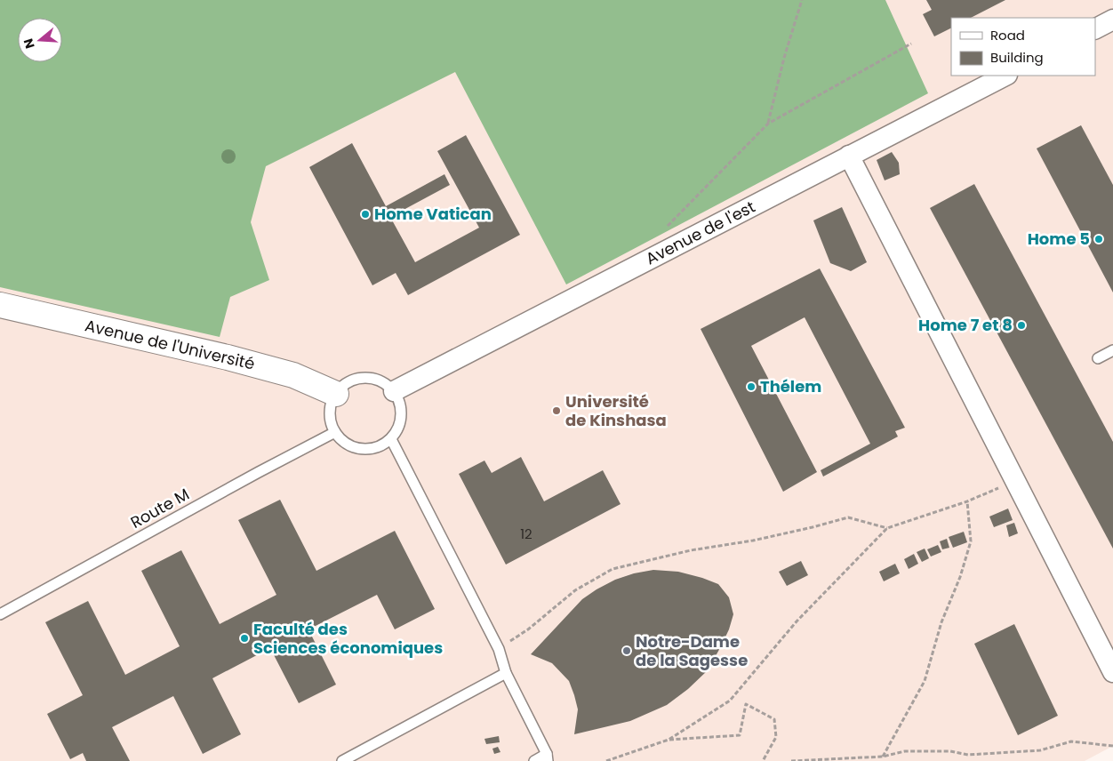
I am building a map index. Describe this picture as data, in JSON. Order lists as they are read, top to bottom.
{
  "streets": {
    "street": ["Avenue de l'est", "Avenue de l'Université"],
    "lane": ["Route M"]
  },
  "crossings": [
    ["Avenue de l'est", "Avenue de l'Université"],
    ["Avenue de l'est", "Route M"],
    ["Avenue de l'Université", "Route M"]
  ],
  "places": [
    "Home Vatican",
    "Home 5",
    "Home 7 et 8",
    "Thélem",
    "Université de Kinshasa",
    "Faculté des Sciences économiques",
    "Notre-Dame de la Sagesse"
  ],
  "house_numbers": ["12"],
  "legend": ["Road", "Building"],
  "north": "left"
}
